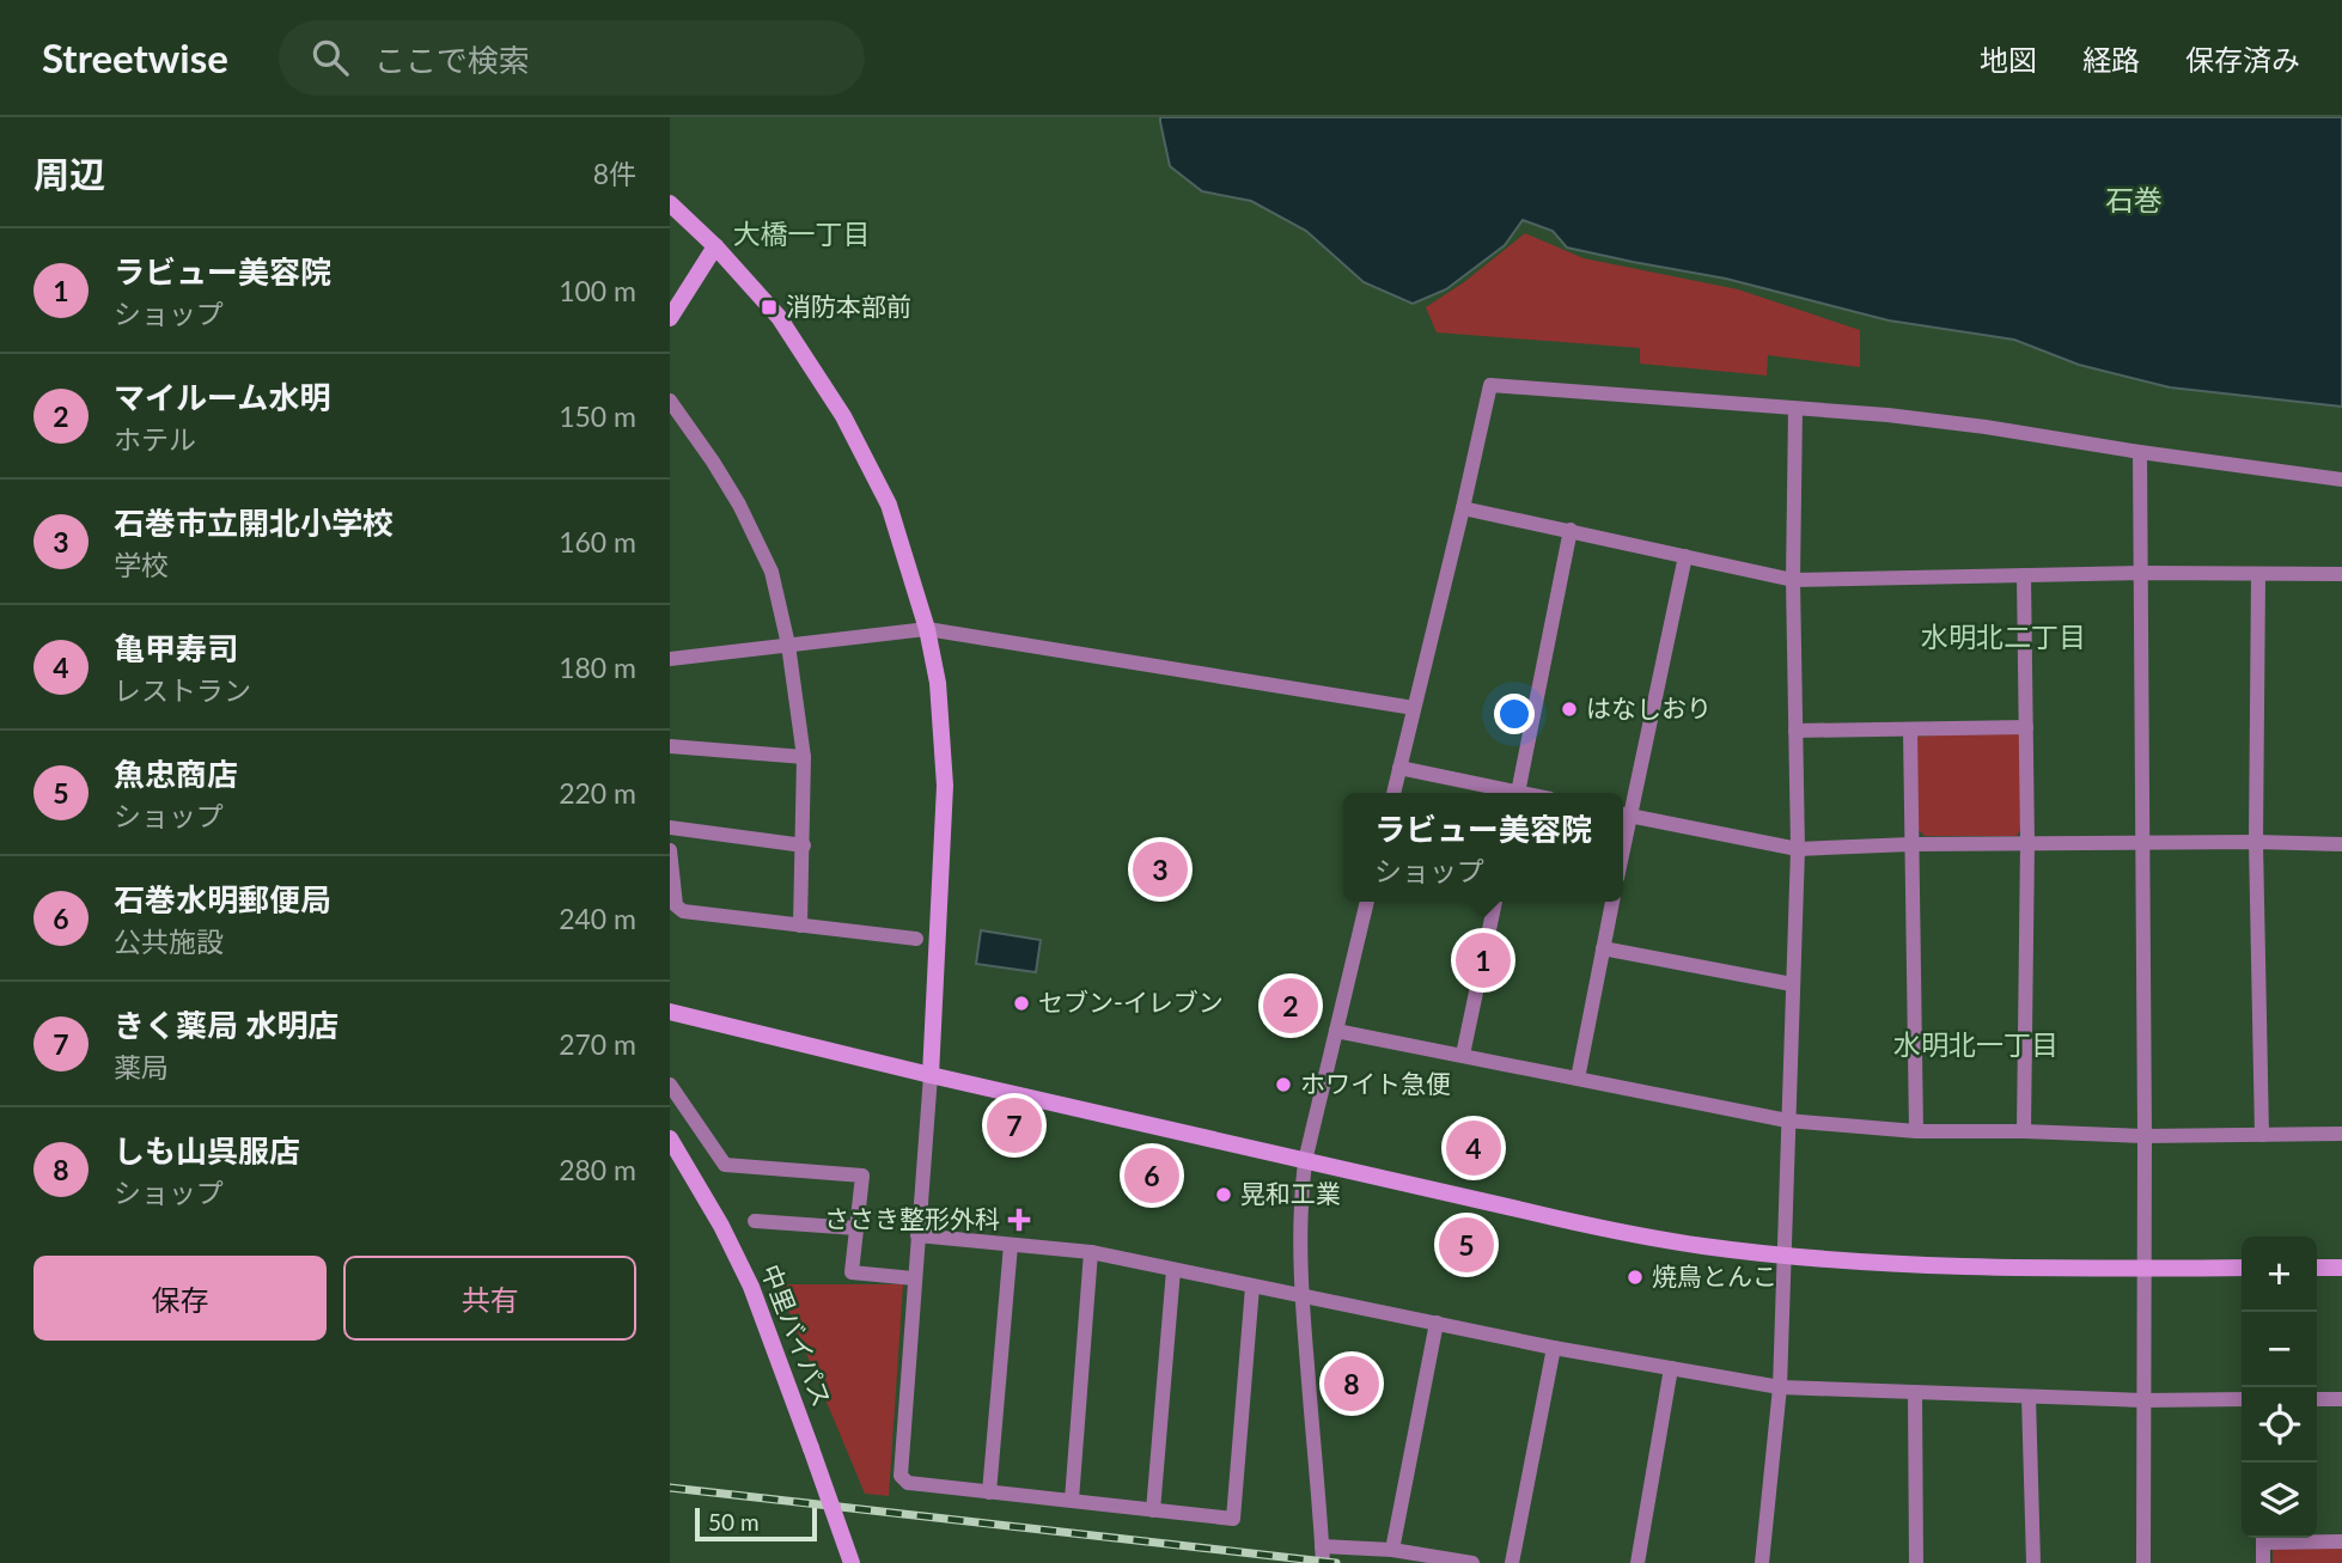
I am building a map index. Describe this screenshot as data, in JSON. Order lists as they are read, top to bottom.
{
  "streets": {
    "street": ["中里バイパス"]
  },
  "districts": [
    "石巻",
    "大橋一丁目",
    "水明北二丁目",
    "水明北一丁目"
  ],
  "places": {
    "transit": ["消防本部前"],
    "other": [
      "はなしおり",
      "セブン-イレブン",
      "ホワイト急便",
      "晃和工業",
      "焼鳥とんこ"
    ],
    "health": ["ささき整形外科"]
  },
  "scale_bar": "50 m",
  "page": {
    "header": "Streetwise",
    "search": "ここで検索",
    "nav": ["地図", "経路", "保存済み"],
    "heading": ["周辺", "8件"],
    "list": [
      {
        "mark": "1",
        "name": "ラビュー美容院",
        "note": "ショップ",
        "value": "100 m"
      },
      {
        "mark": "2",
        "name": "マイルーム水明",
        "note": "ホテル",
        "value": "150 m"
      },
      {
        "mark": "3",
        "name": "石巻市立開北小学校",
        "note": "学校",
        "value": "160 m"
      },
      {
        "mark": "4",
        "name": "亀甲寿司",
        "note": "レストラン",
        "value": "180 m"
      },
      {
        "mark": "5",
        "name": "魚忠商店",
        "note": "ショップ",
        "value": "220 m"
      },
      {
        "mark": "6",
        "name": "石巻水明郵便局",
        "note": "公共施設",
        "value": "240 m"
      },
      {
        "mark": "7",
        "name": "きく薬局 水明店",
        "note": "薬局",
        "value": "270 m"
      },
      {
        "mark": "8",
        "name": "しも山呉服店",
        "note": "ショップ",
        "value": "280 m"
      }
    ],
    "popup": ["ラビュー美容院", "ショップ"],
    "pins": [
      "3",
      "1",
      "2",
      "7",
      "4",
      "6",
      "5",
      "8"
    ],
    "buttons": ["保存", "共有"],
    "map_buttons": ["+", "−"],
    "scale": "50 m"
  }
}
